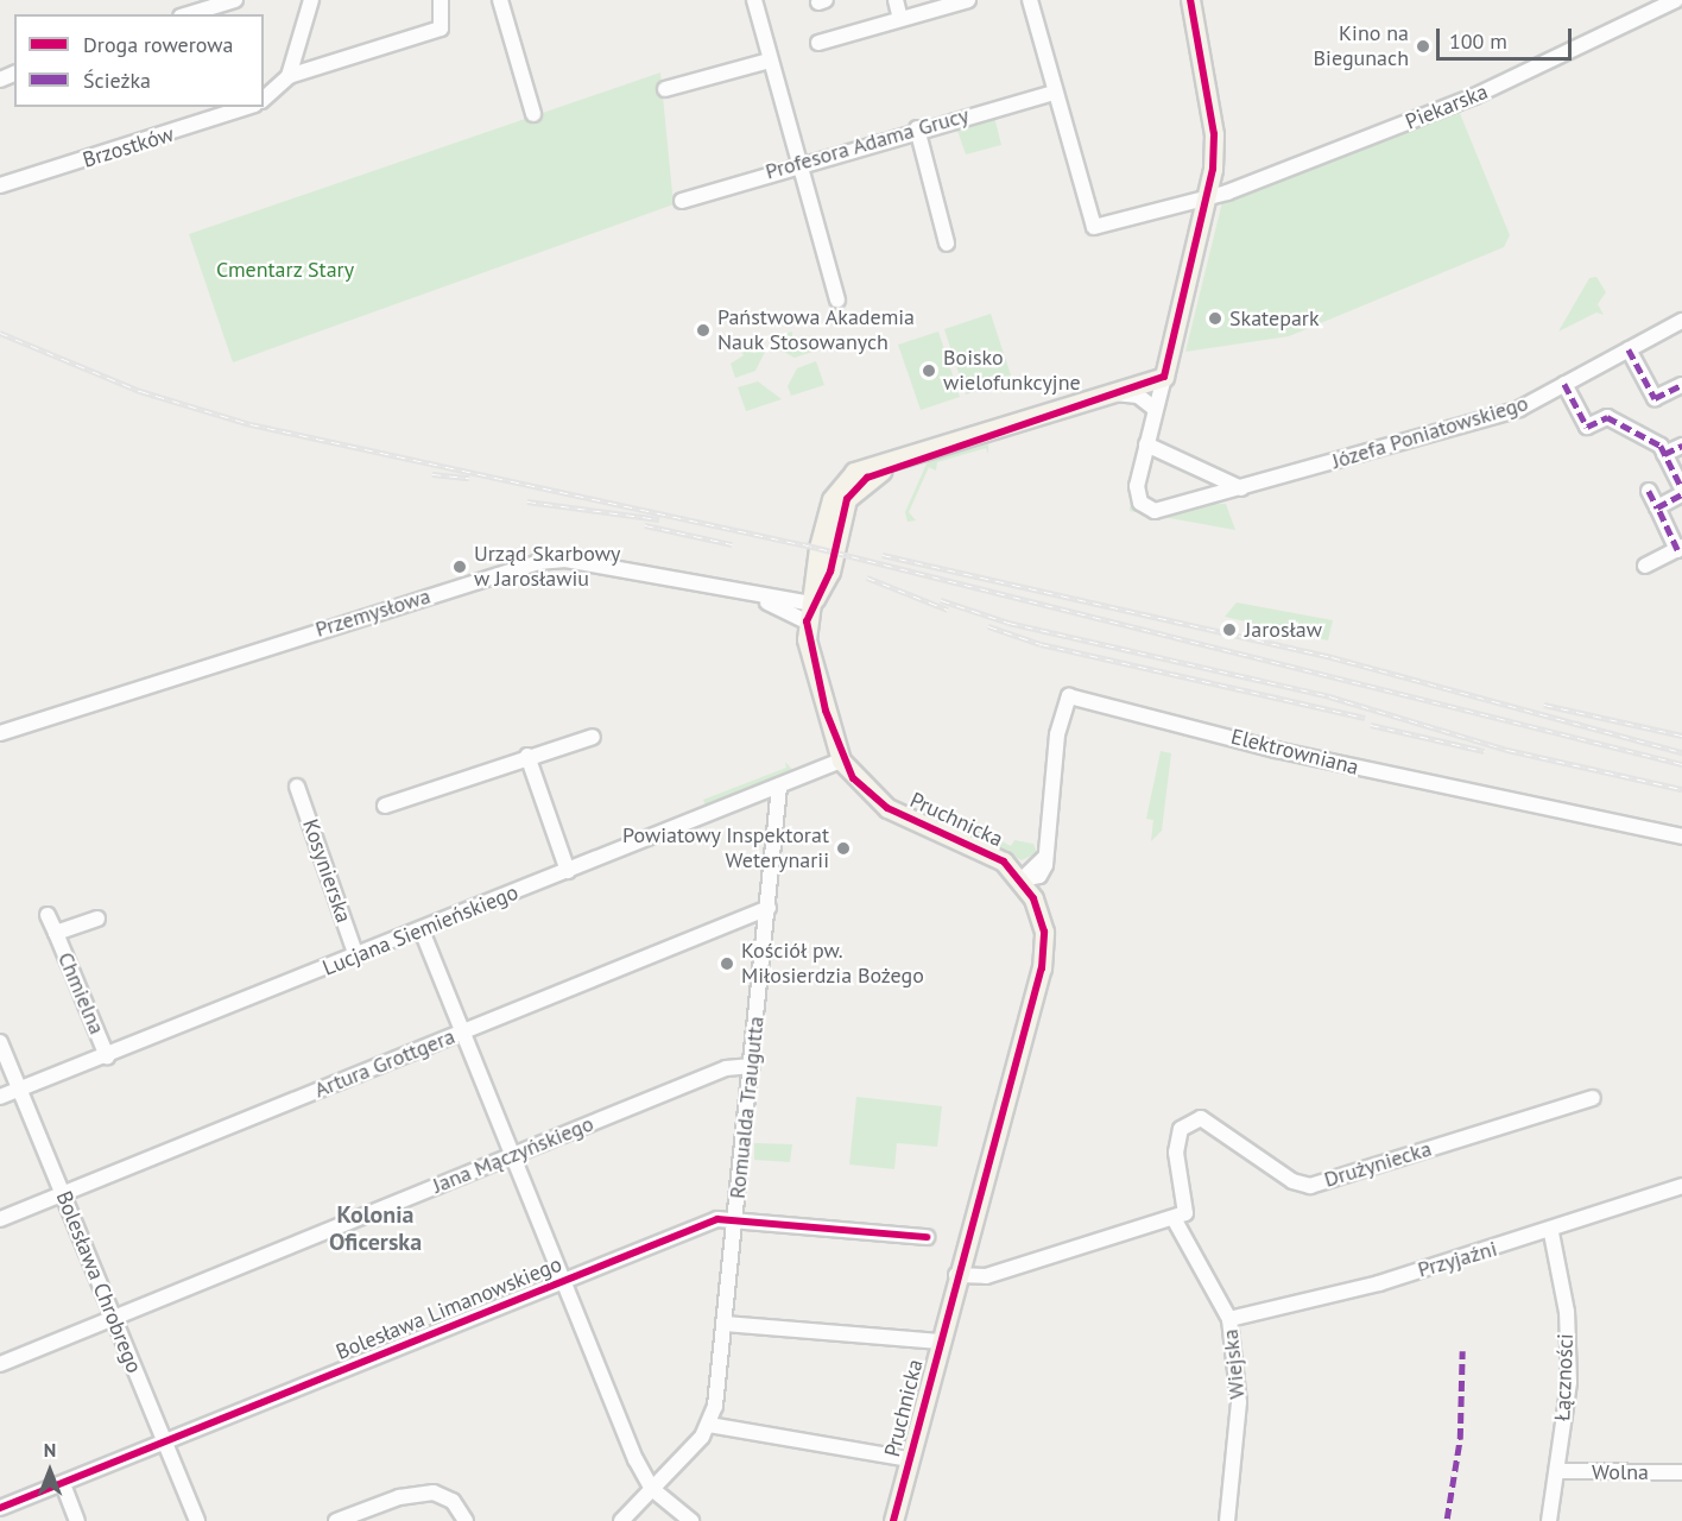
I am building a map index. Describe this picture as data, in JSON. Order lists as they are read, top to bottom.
{
  "streets": {
    "main road": ["Pruchnicka"],
    "street": [
      "Piekarska",
      "Profesora Adama Grucy",
      "Brzostków",
      "Józefa Poniatowskiego",
      "Przemysłowa",
      "Elektrowniana",
      "Kosynierska",
      "Lucjana Siemieńskiego",
      "Chmielna",
      "Artura Grottgera",
      "Romualda Traugutta",
      "Jana Mączyńskiego",
      "Drużyniecka",
      "Przyjaźni",
      "Bolesława Chrobrego",
      "Bolesława Limanowskiego",
      "Wiejska",
      "Łączności",
      "Wolna"
    ]
  },
  "crossings": [
    ["Piekarska", "Profesora Adama Grucy"],
    ["Przemysłowa", "Pruchnicka"],
    ["Elektrowniana", "Pruchnicka"],
    ["Pruchnicka", "Lucjana Siemieńskiego"],
    ["Kosynierska", "Lucjana Siemieńskiego"],
    ["Lucjana Siemieńskiego", "Chmielna"],
    ["Lucjana Siemieńskiego", "Romualda Traugutta"],
    ["Lucjana Siemieńskiego", "Bolesława Chrobrego"],
    ["Artura Grottgera", "Romualda Traugutta"],
    ["Artura Grottgera", "Bolesława Chrobrego"],
    ["Romualda Traugutta", "Jana Mączyńskiego"],
    ["Romualda Traugutta", "Bolesława Limanowskiego"],
    ["Jana Mączyńskiego", "Bolesława Chrobrego"],
    ["Drużyniecka", "Wiejska"],
    ["Przyjaźni", "Wiejska"],
    ["Przyjaźni", "Łączności"],
    ["Bolesława Chrobrego", "Bolesława Limanowskiego"],
    ["Łączności", "Wolna"]
  ],
  "districts": ["Kolonia Oficerska"],
  "parks": ["Cmentarz Stary"],
  "places": [
    "Kino na Biegunach",
    "Skatepark",
    "Państwowa Akademia Nauk Stosowanych",
    "Boisko wielofunkcyjne",
    "Urząd Skarbowy w Jarosławiu",
    "Jarosław",
    "Powiatowy Inspektorat Weterynarii",
    "Kościół pw. Miłosierdzia Bożego"
  ],
  "legend": ["Droga rowerowa", "Ścieżka"],
  "scale_bar": "100 m",
  "north": "top"
}
